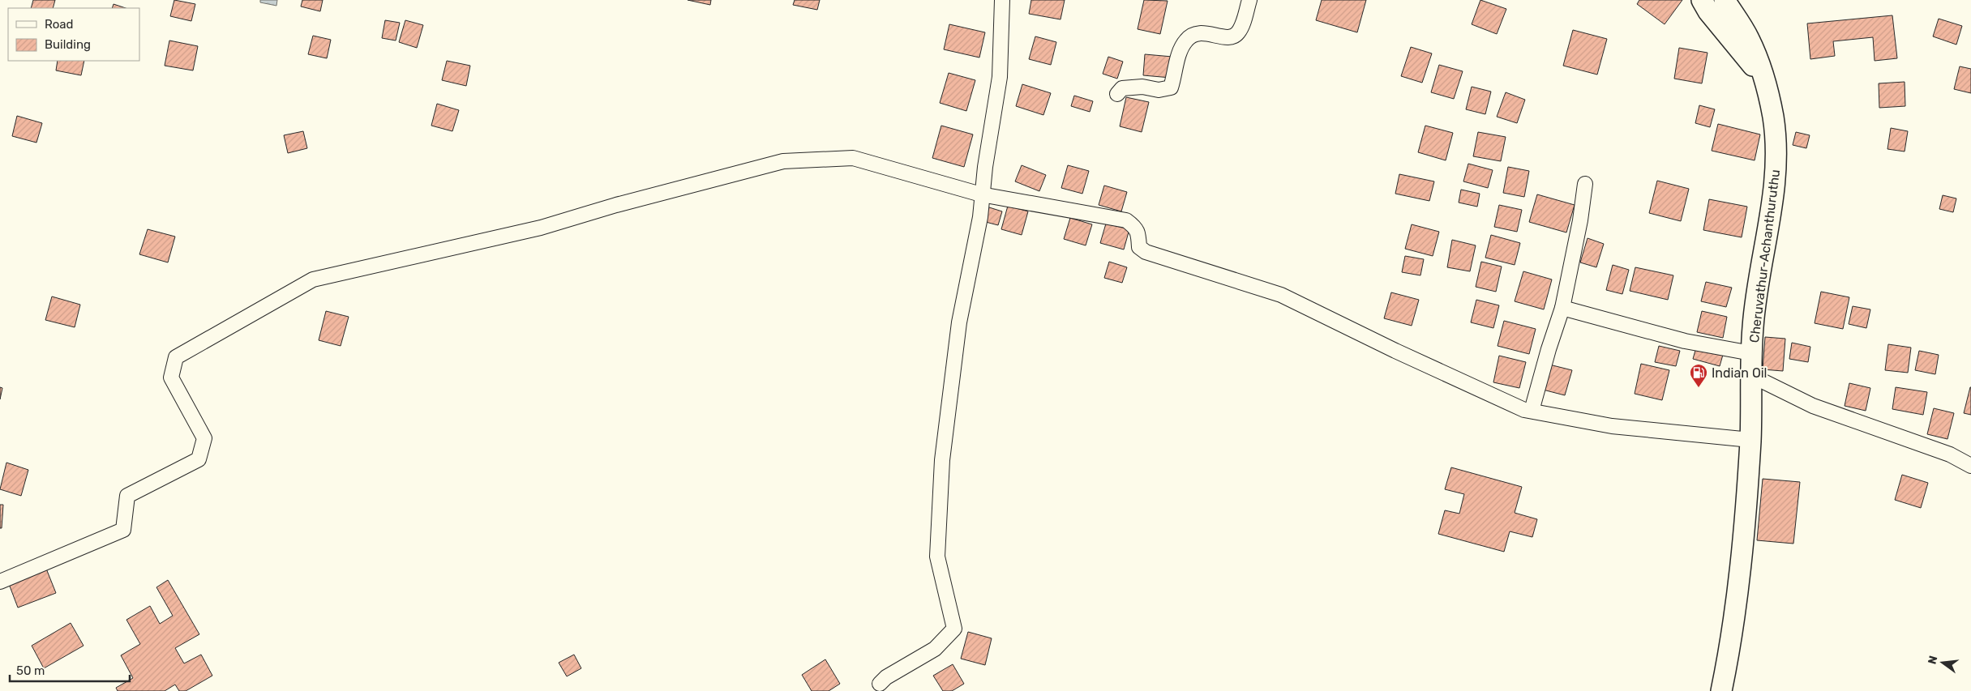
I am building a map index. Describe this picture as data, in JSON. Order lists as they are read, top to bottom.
{
  "streets": {
    "main road": ["Cheruvathur-Achanthuruthu"]
  },
  "places": {
    "fuel station": ["Indian Oil"]
  },
  "legend": ["Road", "Building"],
  "scale_bar": "50 m",
  "north": "left"
}
